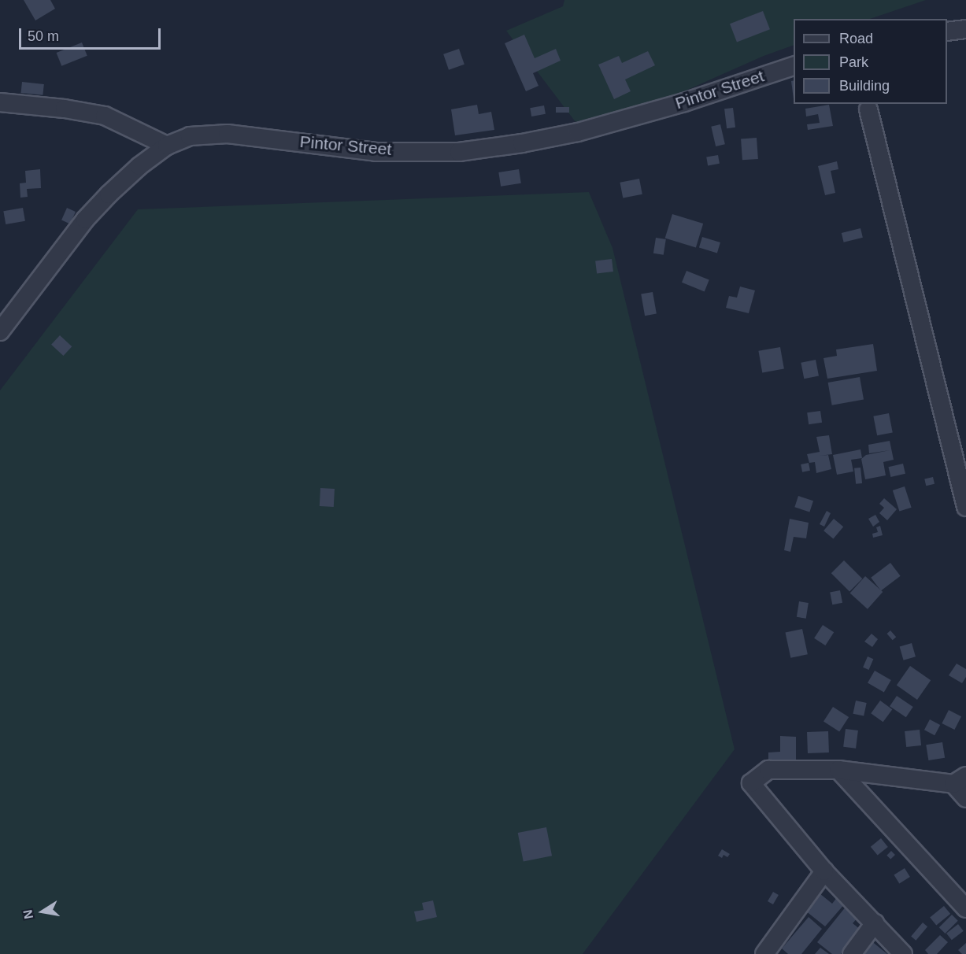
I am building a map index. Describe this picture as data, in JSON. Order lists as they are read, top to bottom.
{
  "streets": {
    "street": ["Pintor Street"]
  },
  "legend": ["Road", "Park", "Building"],
  "scale_bar": "50 m",
  "north": "left"
}
